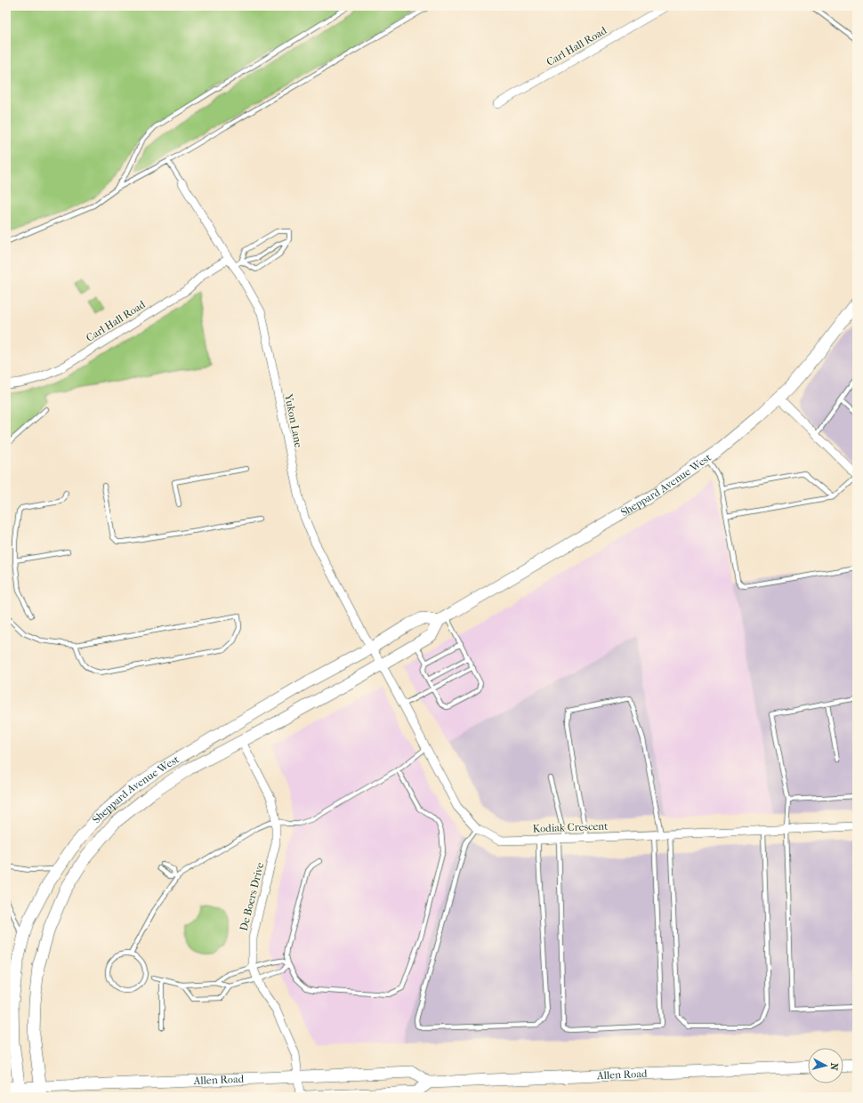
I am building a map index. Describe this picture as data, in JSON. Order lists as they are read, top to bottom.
{
  "streets": {
    "main road": ["Sheppard Avenue West", "Allen Road"],
    "street": [
      "Carl Hall Road",
      "Yukon Lane",
      "Kodiak Crescent",
      "De Boers Drive"
    ]
  },
  "crossings": [
    ["Carl Hall Road", "Yukon Lane"],
    ["Yukon Lane", "Sheppard Avenue West"],
    ["Yukon Lane", "Kodiak Crescent"],
    ["Sheppard Avenue West", "Kodiak Crescent"],
    ["Sheppard Avenue West", "De Boers Drive"],
    ["Sheppard Avenue West", "Allen Road"],
    ["De Boers Drive", "Allen Road"]
  ],
  "north": "right"
}
